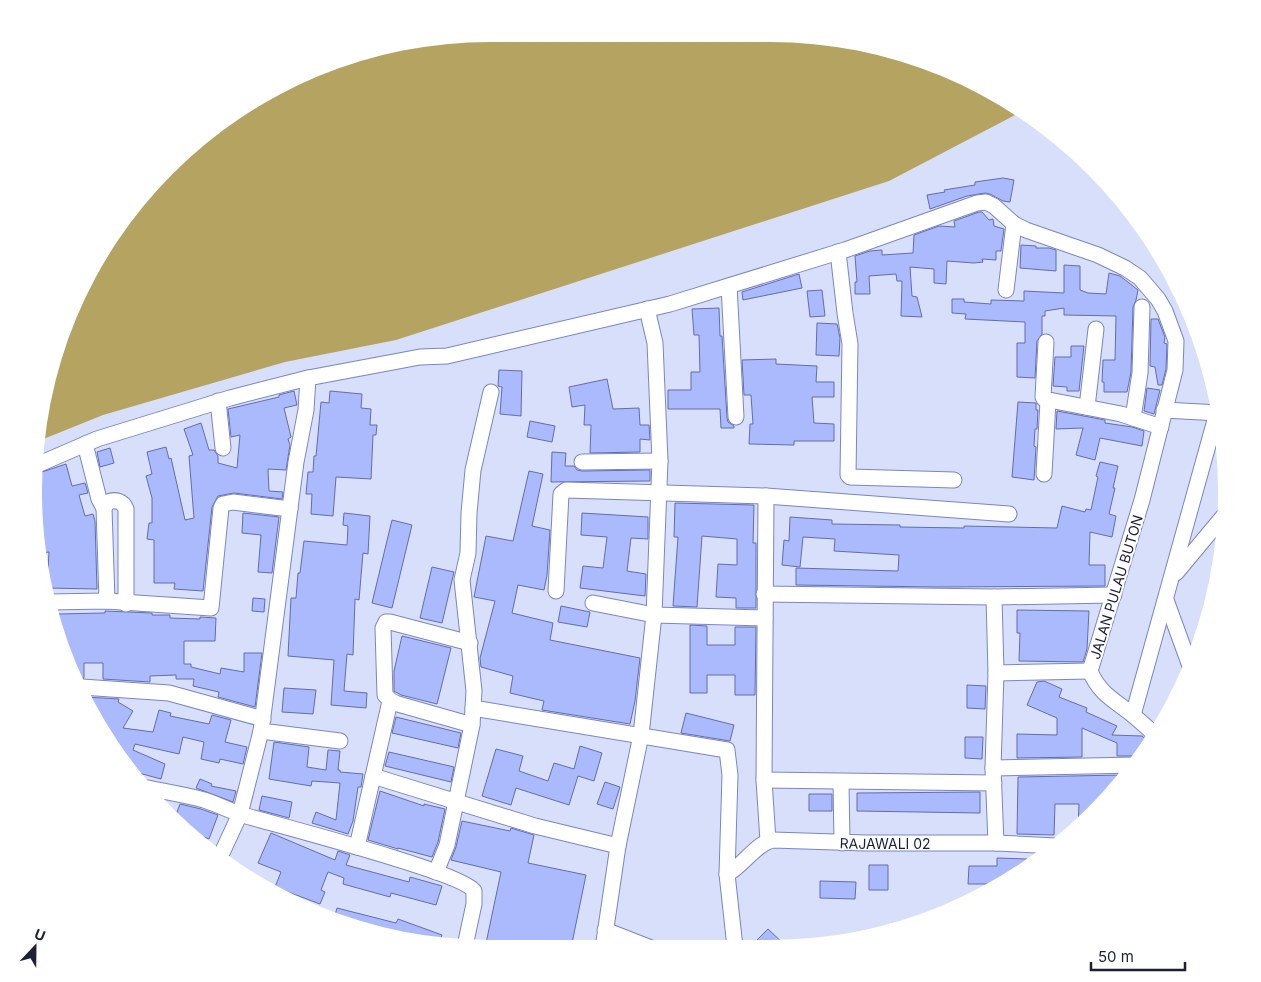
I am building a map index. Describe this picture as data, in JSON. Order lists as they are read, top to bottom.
{
  "streets": {
    "street": ["JALAN PULAU BUTON", "RAJAWALI 02"]
  },
  "scale_bar": "50 m",
  "north": "top"
}
